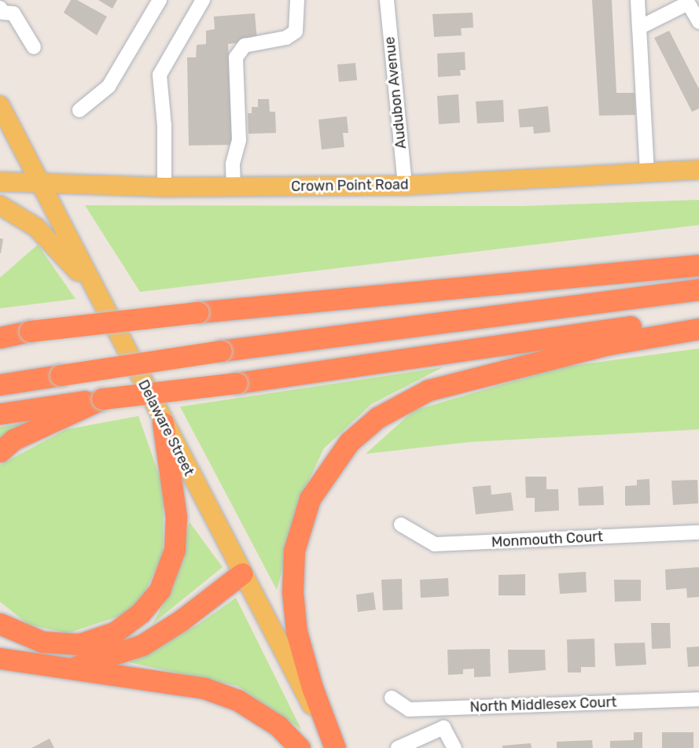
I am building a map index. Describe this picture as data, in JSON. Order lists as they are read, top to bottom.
{
  "streets": {
    "main road": ["Crown Point Road", "Delaware Street"],
    "street": ["Audubon Avenue", "Monmouth Court", "North Middlesex Court"]
  },
  "crossings": [
    ["Audubon Avenue", "Crown Point Road"],
    ["Crown Point Road", "Delaware Street"]
  ]
}
